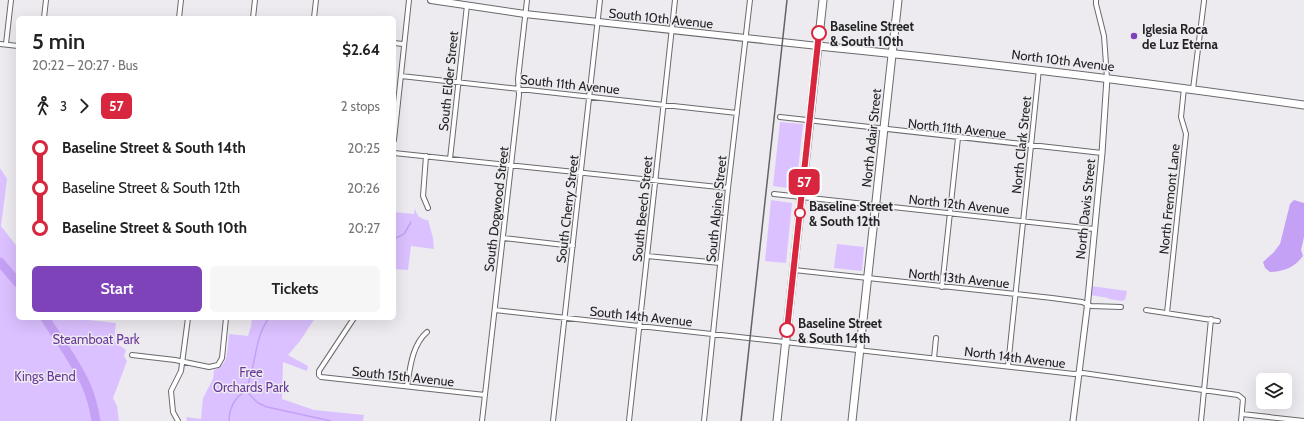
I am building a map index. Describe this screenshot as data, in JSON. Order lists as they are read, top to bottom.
{
  "streets": {
    "main road": ["South 10th Avenue", "North 10th Avenue", "North Adair Street"],
    "street": [
      "South Elder Street",
      "South 11th Avenue",
      "North 11th Avenue",
      "North Clark Street",
      "North Fremont Lane",
      "North 12th Avenue",
      "South Dogwood Street",
      "South Cherry Street",
      "South Beech Street",
      "South Alpine Street",
      "North Davis Street",
      "North 13th Avenue",
      "South 14th Avenue",
      "North 14th Avenue",
      "South 15th Avenue"
    ]
  },
  "crossings": [
    ["South 10th Avenue", "North 10th Avenue"],
    ["South 10th Avenue", "South Elder Street"],
    ["South 10th Avenue", "South Dogwood Street"],
    ["South 10th Avenue", "South Cherry Street"],
    ["South 10th Avenue", "South Beech Street"],
    ["South 10th Avenue", "South Alpine Street"],
    ["North 10th Avenue", "North Adair Street"],
    ["North 10th Avenue", "North Clark Street"],
    ["North 10th Avenue", "North Fremont Lane"],
    ["North 10th Avenue", "North Davis Street"],
    ["South Elder Street", "South 11th Avenue"],
    ["South 11th Avenue", "South Dogwood Street"],
    ["South 11th Avenue", "South Cherry Street"],
    ["South 11th Avenue", "South Beech Street"],
    ["South 11th Avenue", "South Alpine Street"],
    ["North 11th Avenue", "North Adair Street"],
    ["North 11th Avenue", "North Clark Street"],
    ["North 11th Avenue", "North Davis Street"],
    ["North Adair Street", "North 12th Avenue"],
    ["North Adair Street", "North 13th Avenue"],
    ["North Adair Street", "North 14th Avenue"],
    ["North Clark Street", "North 12th Avenue"],
    ["North Clark Street", "North 13th Avenue"],
    ["North Clark Street", "North 14th Avenue"],
    ["North 12th Avenue", "North Davis Street"],
    ["South Dogwood Street", "South 14th Avenue"],
    ["South Dogwood Street", "South 15th Avenue"],
    ["South Cherry Street", "South 14th Avenue"],
    ["South Beech Street", "South 14th Avenue"],
    ["South Alpine Street", "South 14th Avenue"],
    ["North Davis Street", "North 13th Avenue"],
    ["North Davis Street", "North 14th Avenue"],
    ["South 14th Avenue", "North 14th Avenue"]
  ],
  "parks": ["Steamboat Park", "Free Orchards Park", "Kings Bend"],
  "places": [
    "Baseline Street & South 10th",
    "Iglesia Roca de Luz Eterna",
    "Baseline Street & South 12th",
    "Baseline Street & South 14th"
  ],
  "lines": ["bus line 57"],
  "page": {
    "on_map": "57",
    "heading": ["5 min", "20:22 – 20:27 · Bus", "$2.64"],
    "legs": ["3", "57", "2 stops"],
    "list": [
      {
        "name": "Baseline Street & South 14th",
        "value": "20:25"
      },
      {
        "name": "Baseline Street & South 12th",
        "value": "20:26"
      },
      {
        "name": "Baseline Street & South 10th",
        "value": "20:27"
      }
    ],
    "buttons": ["Start", "Tickets"]
  }
}
